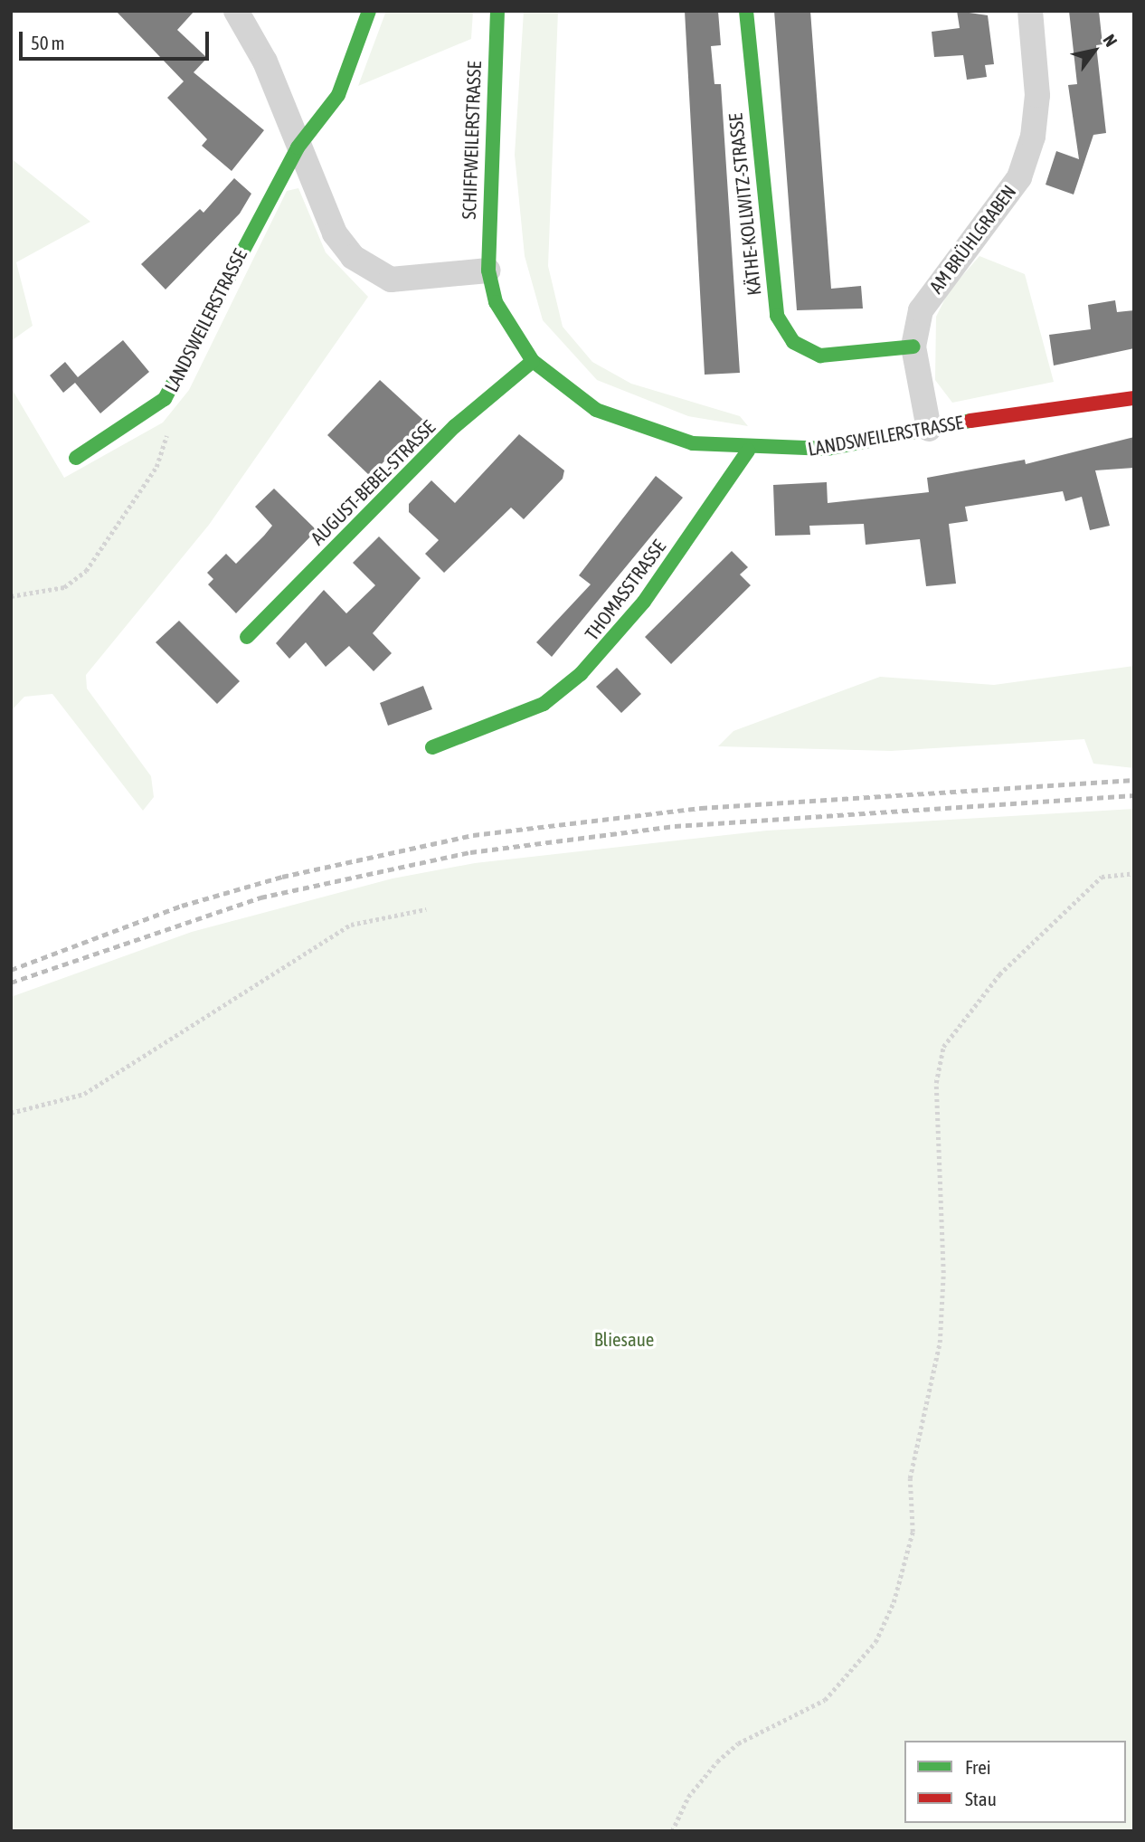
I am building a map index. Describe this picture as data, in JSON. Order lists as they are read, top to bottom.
{
  "streets": {
    "street": [
      "SCHIFFWEILERSTRASSE",
      "KÄTHE-KOLLWITZ-STRASSE",
      "AM BRÜHLGRABEN",
      "LANDSWEILERSTRASSE",
      "AUGUST-BEBEL-STRASSE",
      "THOMASSTRASSE"
    ]
  },
  "crossings": [
    ["SCHIFFWEILERSTRASSE", "LANDSWEILERSTRASSE"],
    ["KÄTHE-KOLLWITZ-STRASSE", "AM BRÜHLGRABEN"],
    ["AM BRÜHLGRABEN", "LANDSWEILERSTRASSE"],
    ["LANDSWEILERSTRASSE", "AUGUST-BEBEL-STRASSE"],
    ["LANDSWEILERSTRASSE", "THOMASSTRASSE"]
  ],
  "parks": ["Bliesaue"],
  "legend": ["Frei", "Stau"],
  "scale_bar": "50 m",
  "north": "top right"
}
